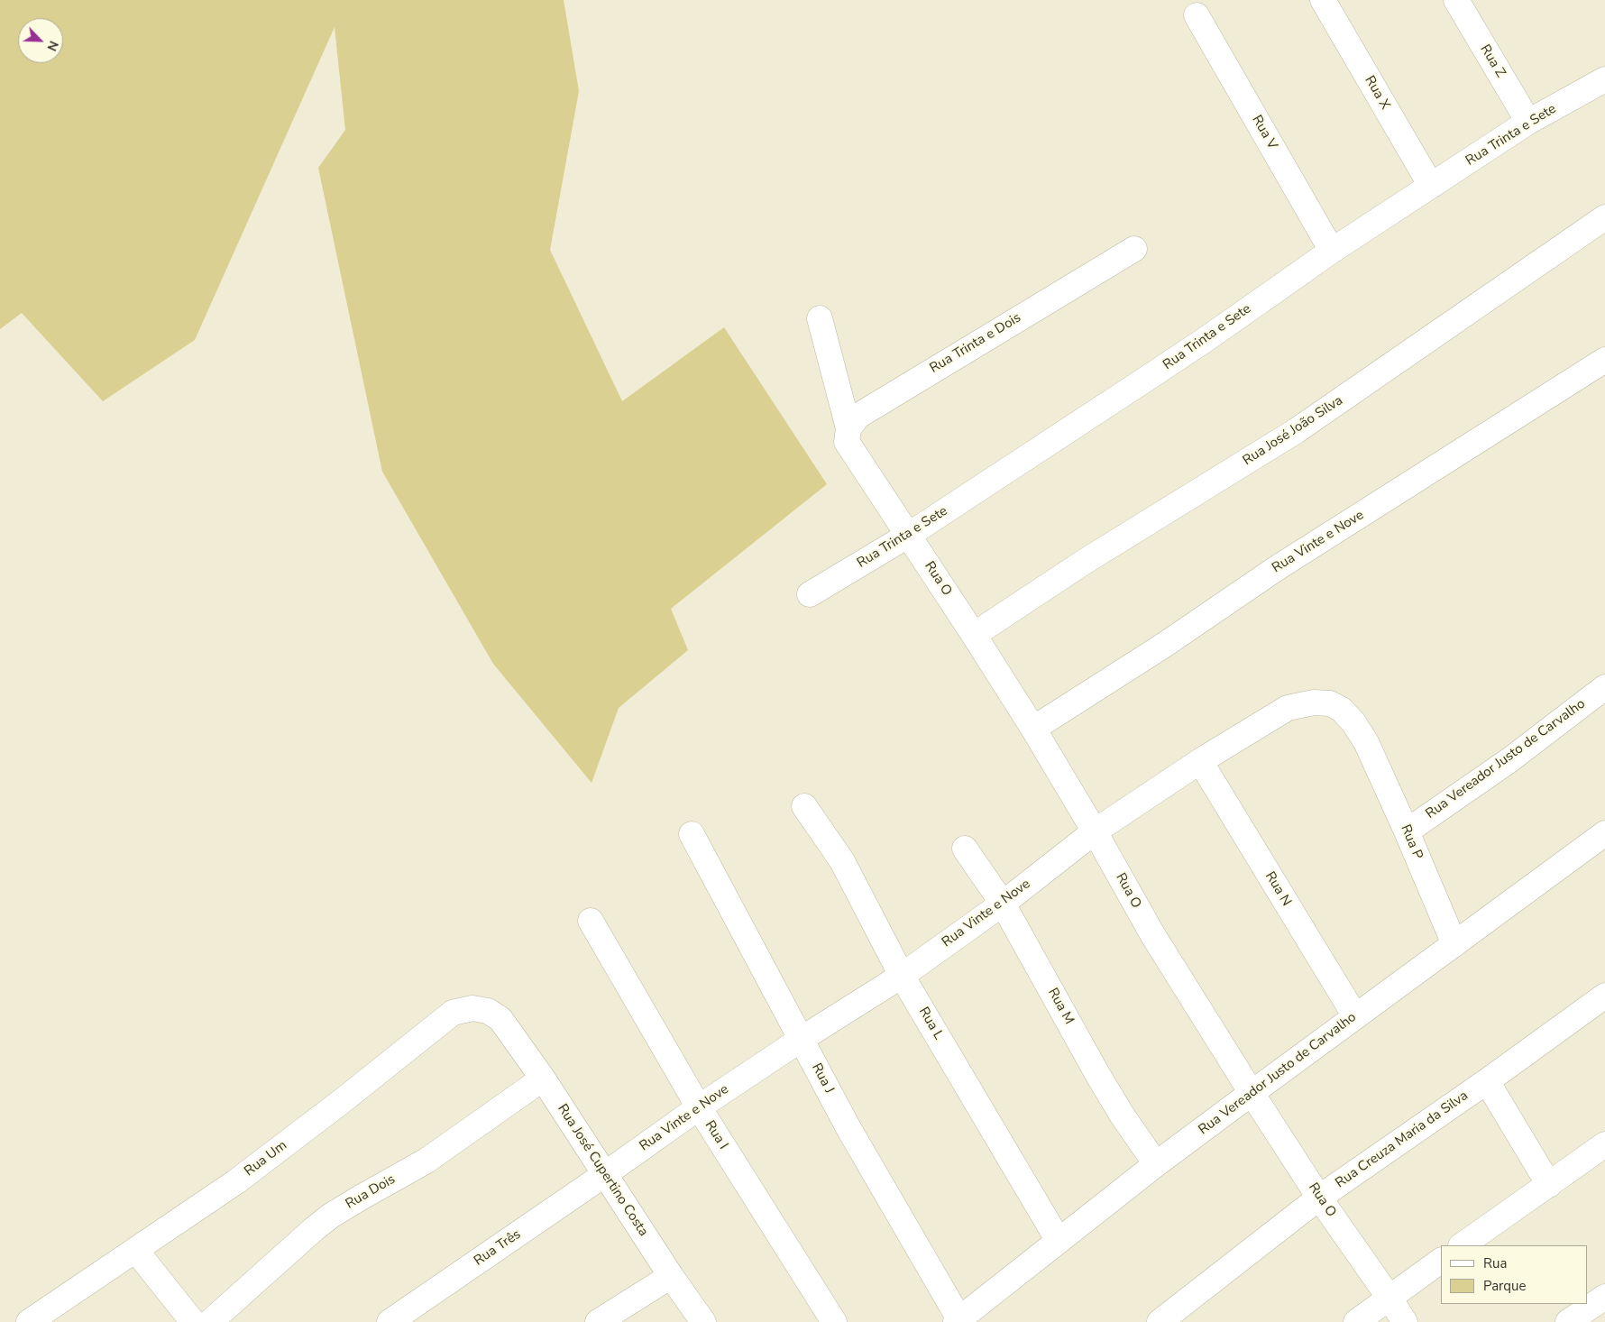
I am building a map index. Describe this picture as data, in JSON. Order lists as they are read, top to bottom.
{
  "streets": {
    "street": [
      "Rua Z",
      "Rua X",
      "Rua V",
      "Rua Trinta e Sete",
      "Rua Trinta e Dois",
      "Rua José João Silva",
      "Rua Vinte e Nove",
      "Rua O",
      "Rua Vereador Justo de Carvalho",
      "Rua P",
      "Rua N",
      "Rua M",
      "Rua L",
      "Rua J",
      "Rua I",
      "Rua Creuza Maria da Silva",
      "Rua Um",
      "Rua José Cupertino Costa",
      "Rua Dois",
      "Rua Três"
    ]
  },
  "crossings": [
    ["Rua Z", "Rua Trinta e Sete"],
    ["Rua X", "Rua Trinta e Sete"],
    ["Rua V", "Rua Trinta e Sete"],
    ["Rua Trinta e Sete", "Rua O"],
    ["Rua Trinta e Dois", "Rua O"],
    ["Rua José João Silva", "Rua O"],
    ["Rua Vinte e Nove", "Rua O"],
    ["Rua Vinte e Nove", "Rua P"],
    ["Rua Vinte e Nove", "Rua N"],
    ["Rua Vinte e Nove", "Rua M"],
    ["Rua Vinte e Nove", "Rua L"],
    ["Rua Vinte e Nove", "Rua J"],
    ["Rua Vinte e Nove", "Rua I"],
    ["Rua Vinte e Nove", "Rua José Cupertino Costa"],
    ["Rua Vinte e Nove", "Rua Três"],
    ["Rua O", "Rua Vereador Justo de Carvalho"],
    ["Rua O", "Rua Creuza Maria da Silva"],
    ["Rua Vereador Justo de Carvalho", "Rua P"],
    ["Rua Vereador Justo de Carvalho", "Rua N"],
    ["Rua Vereador Justo de Carvalho", "Rua M"],
    ["Rua Vereador Justo de Carvalho", "Rua L"],
    ["Rua Vereador Justo de Carvalho", "Rua J"],
    ["Rua Um", "Rua José Cupertino Costa"],
    ["Rua José Cupertino Costa", "Rua Dois"],
    ["Rua José Cupertino Costa", "Rua Três"]
  ],
  "legend": ["Rua", "Parque"],
  "north": "bottom right"
}
